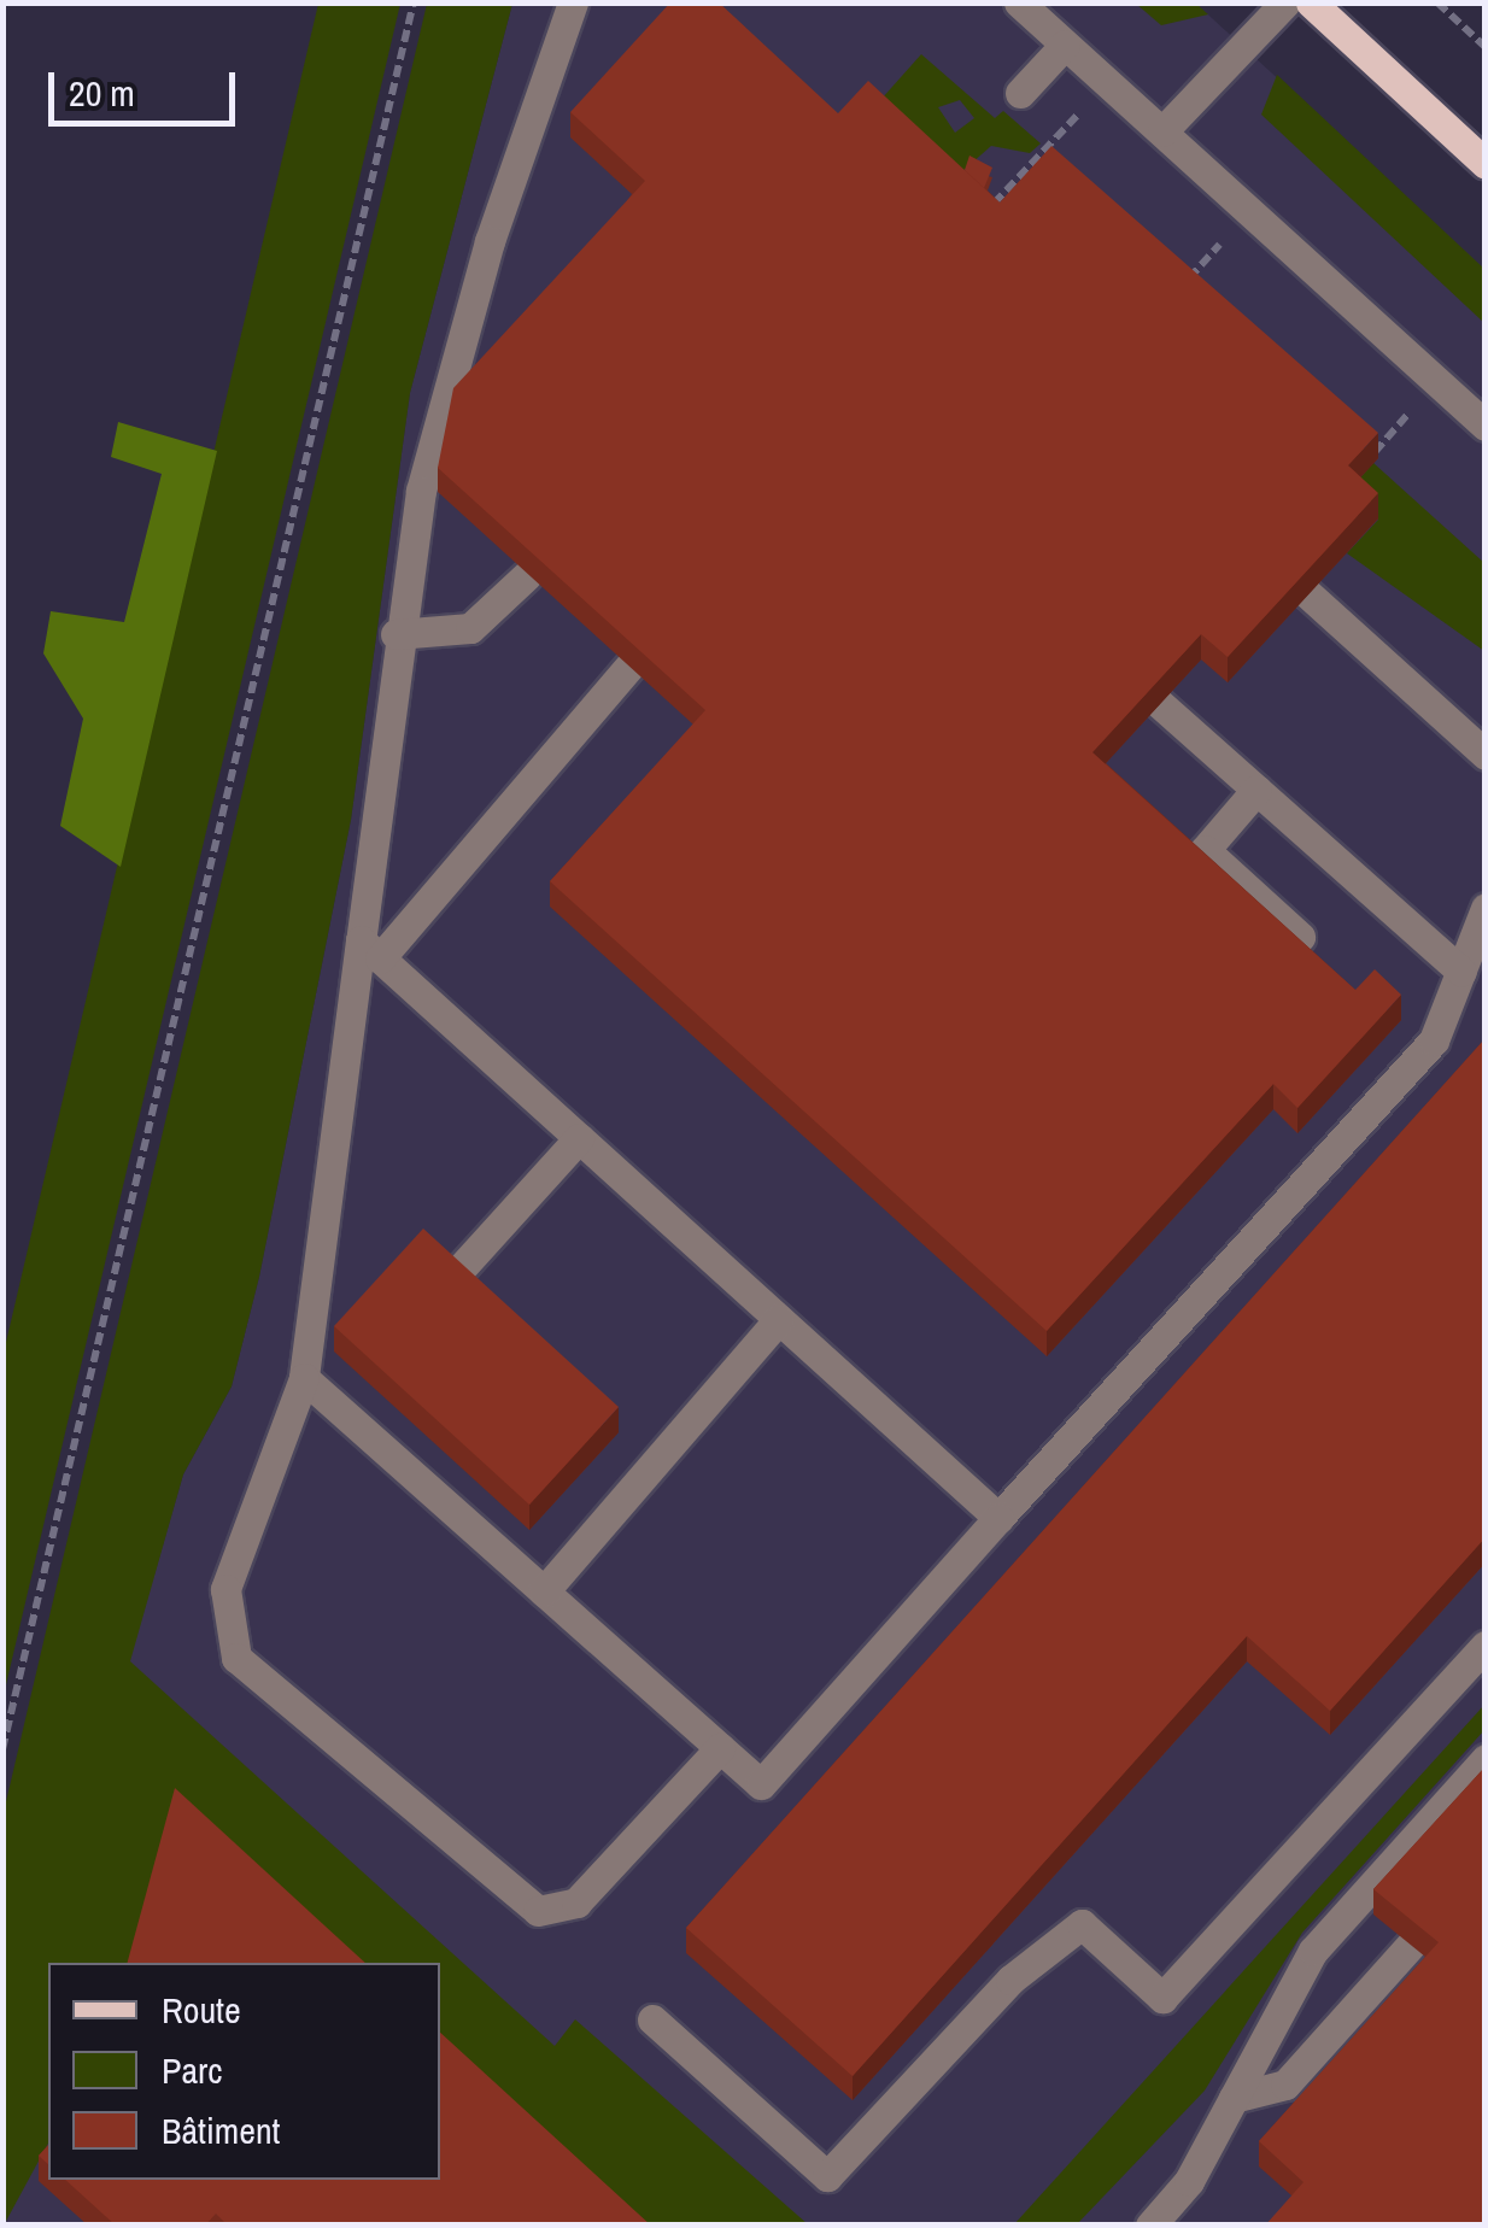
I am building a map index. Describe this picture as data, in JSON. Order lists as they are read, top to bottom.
{
  "legend": ["Route", "Parc", "Bâtiment"],
  "scale_bar": "20 m"
}
